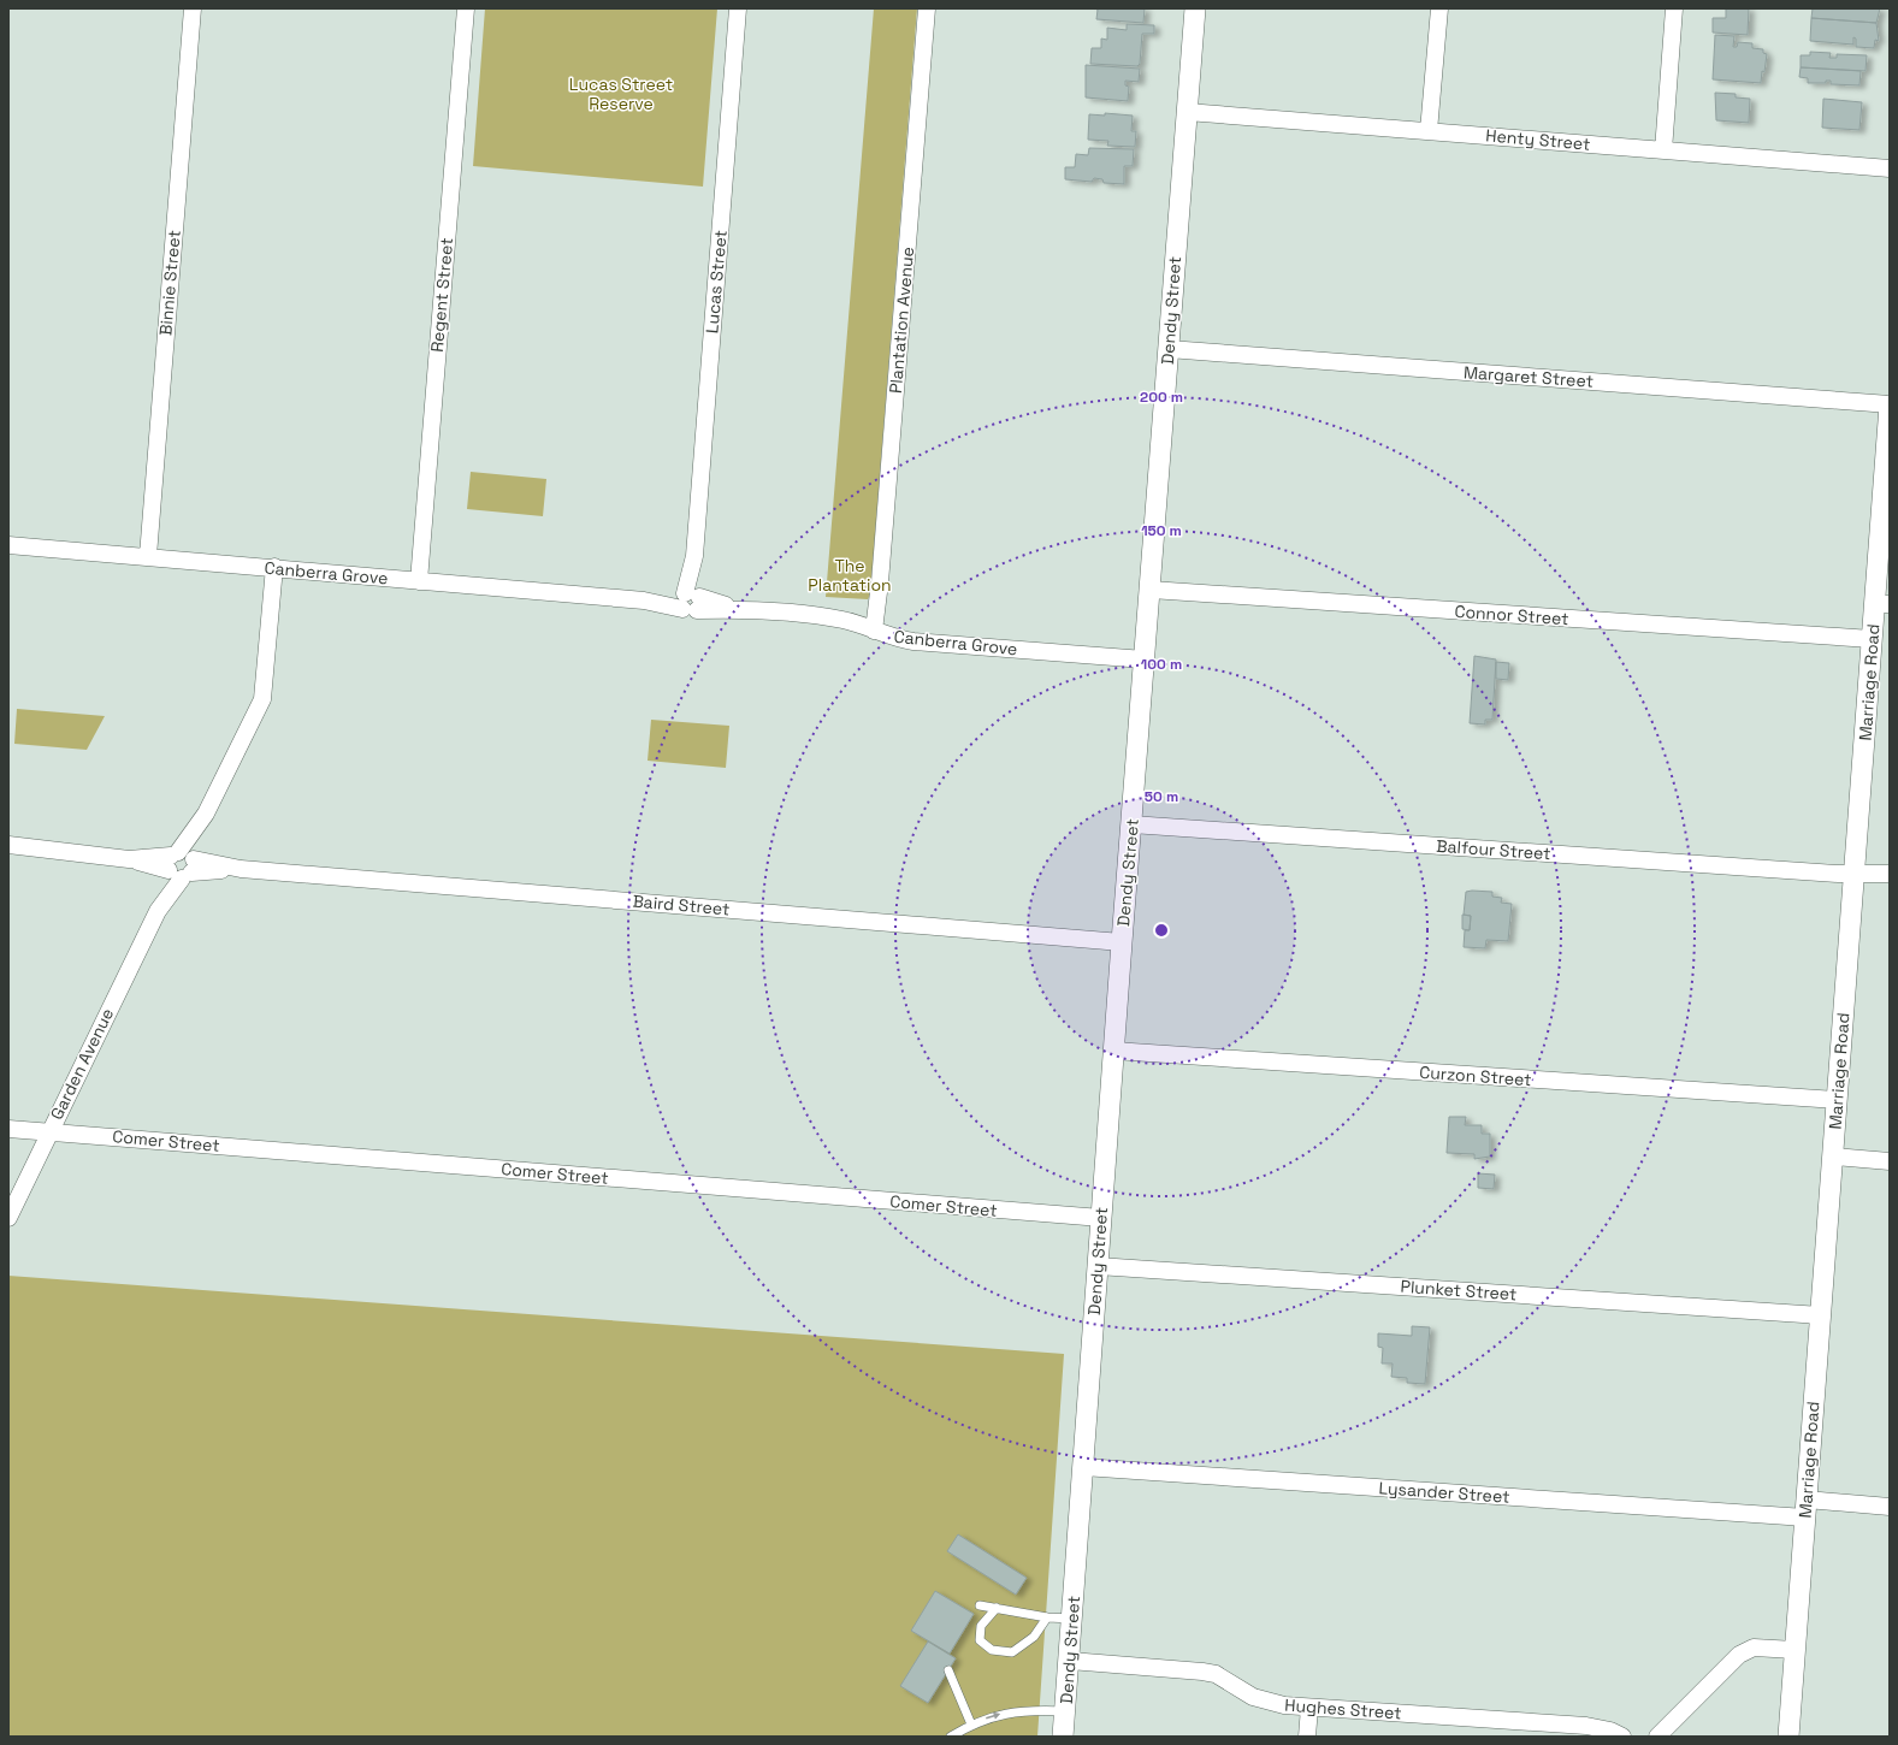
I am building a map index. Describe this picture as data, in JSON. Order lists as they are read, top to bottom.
{
  "streets": {
    "street": [
      "Henty Street",
      "Lucas Street",
      "Binnie Street",
      "Regent Street",
      "Dendy Street",
      "Plantation Avenue",
      "Margaret Street",
      "Canberra Grove",
      "Connor Street",
      "Marriage Road",
      "Balfour Street",
      "Baird Street",
      "Garden Avenue",
      "Curzon Street",
      "Comer Street",
      "Plunket Street",
      "Lysander Street",
      "Hughes Street"
    ]
  },
  "crossings": [
    ["Henty Street", "Dendy Street"],
    ["Lucas Street", "Canberra Grove"],
    ["Binnie Street", "Canberra Grove"],
    ["Regent Street", "Canberra Grove"],
    ["Dendy Street", "Margaret Street"],
    ["Dendy Street", "Canberra Grove"],
    ["Dendy Street", "Connor Street"],
    ["Dendy Street", "Balfour Street"],
    ["Dendy Street", "Baird Street"],
    ["Dendy Street", "Curzon Street"],
    ["Dendy Street", "Comer Street"],
    ["Dendy Street", "Plunket Street"],
    ["Dendy Street", "Lysander Street"],
    ["Dendy Street", "Hughes Street"],
    ["Plantation Avenue", "Canberra Grove"],
    ["Margaret Street", "Marriage Road"],
    ["Canberra Grove", "Garden Avenue"],
    ["Connor Street", "Marriage Road"],
    ["Marriage Road", "Balfour Street"],
    ["Marriage Road", "Curzon Street"],
    ["Marriage Road", "Plunket Street"],
    ["Marriage Road", "Lysander Street"],
    ["Baird Street", "Garden Avenue"],
    ["Garden Avenue", "Comer Street"]
  ],
  "parks": ["Lucas Street Reserve", "The Plantation"],
  "rings": [
    "200 m",
    "150 m",
    "100 m",
    "50 m"
  ]
}
